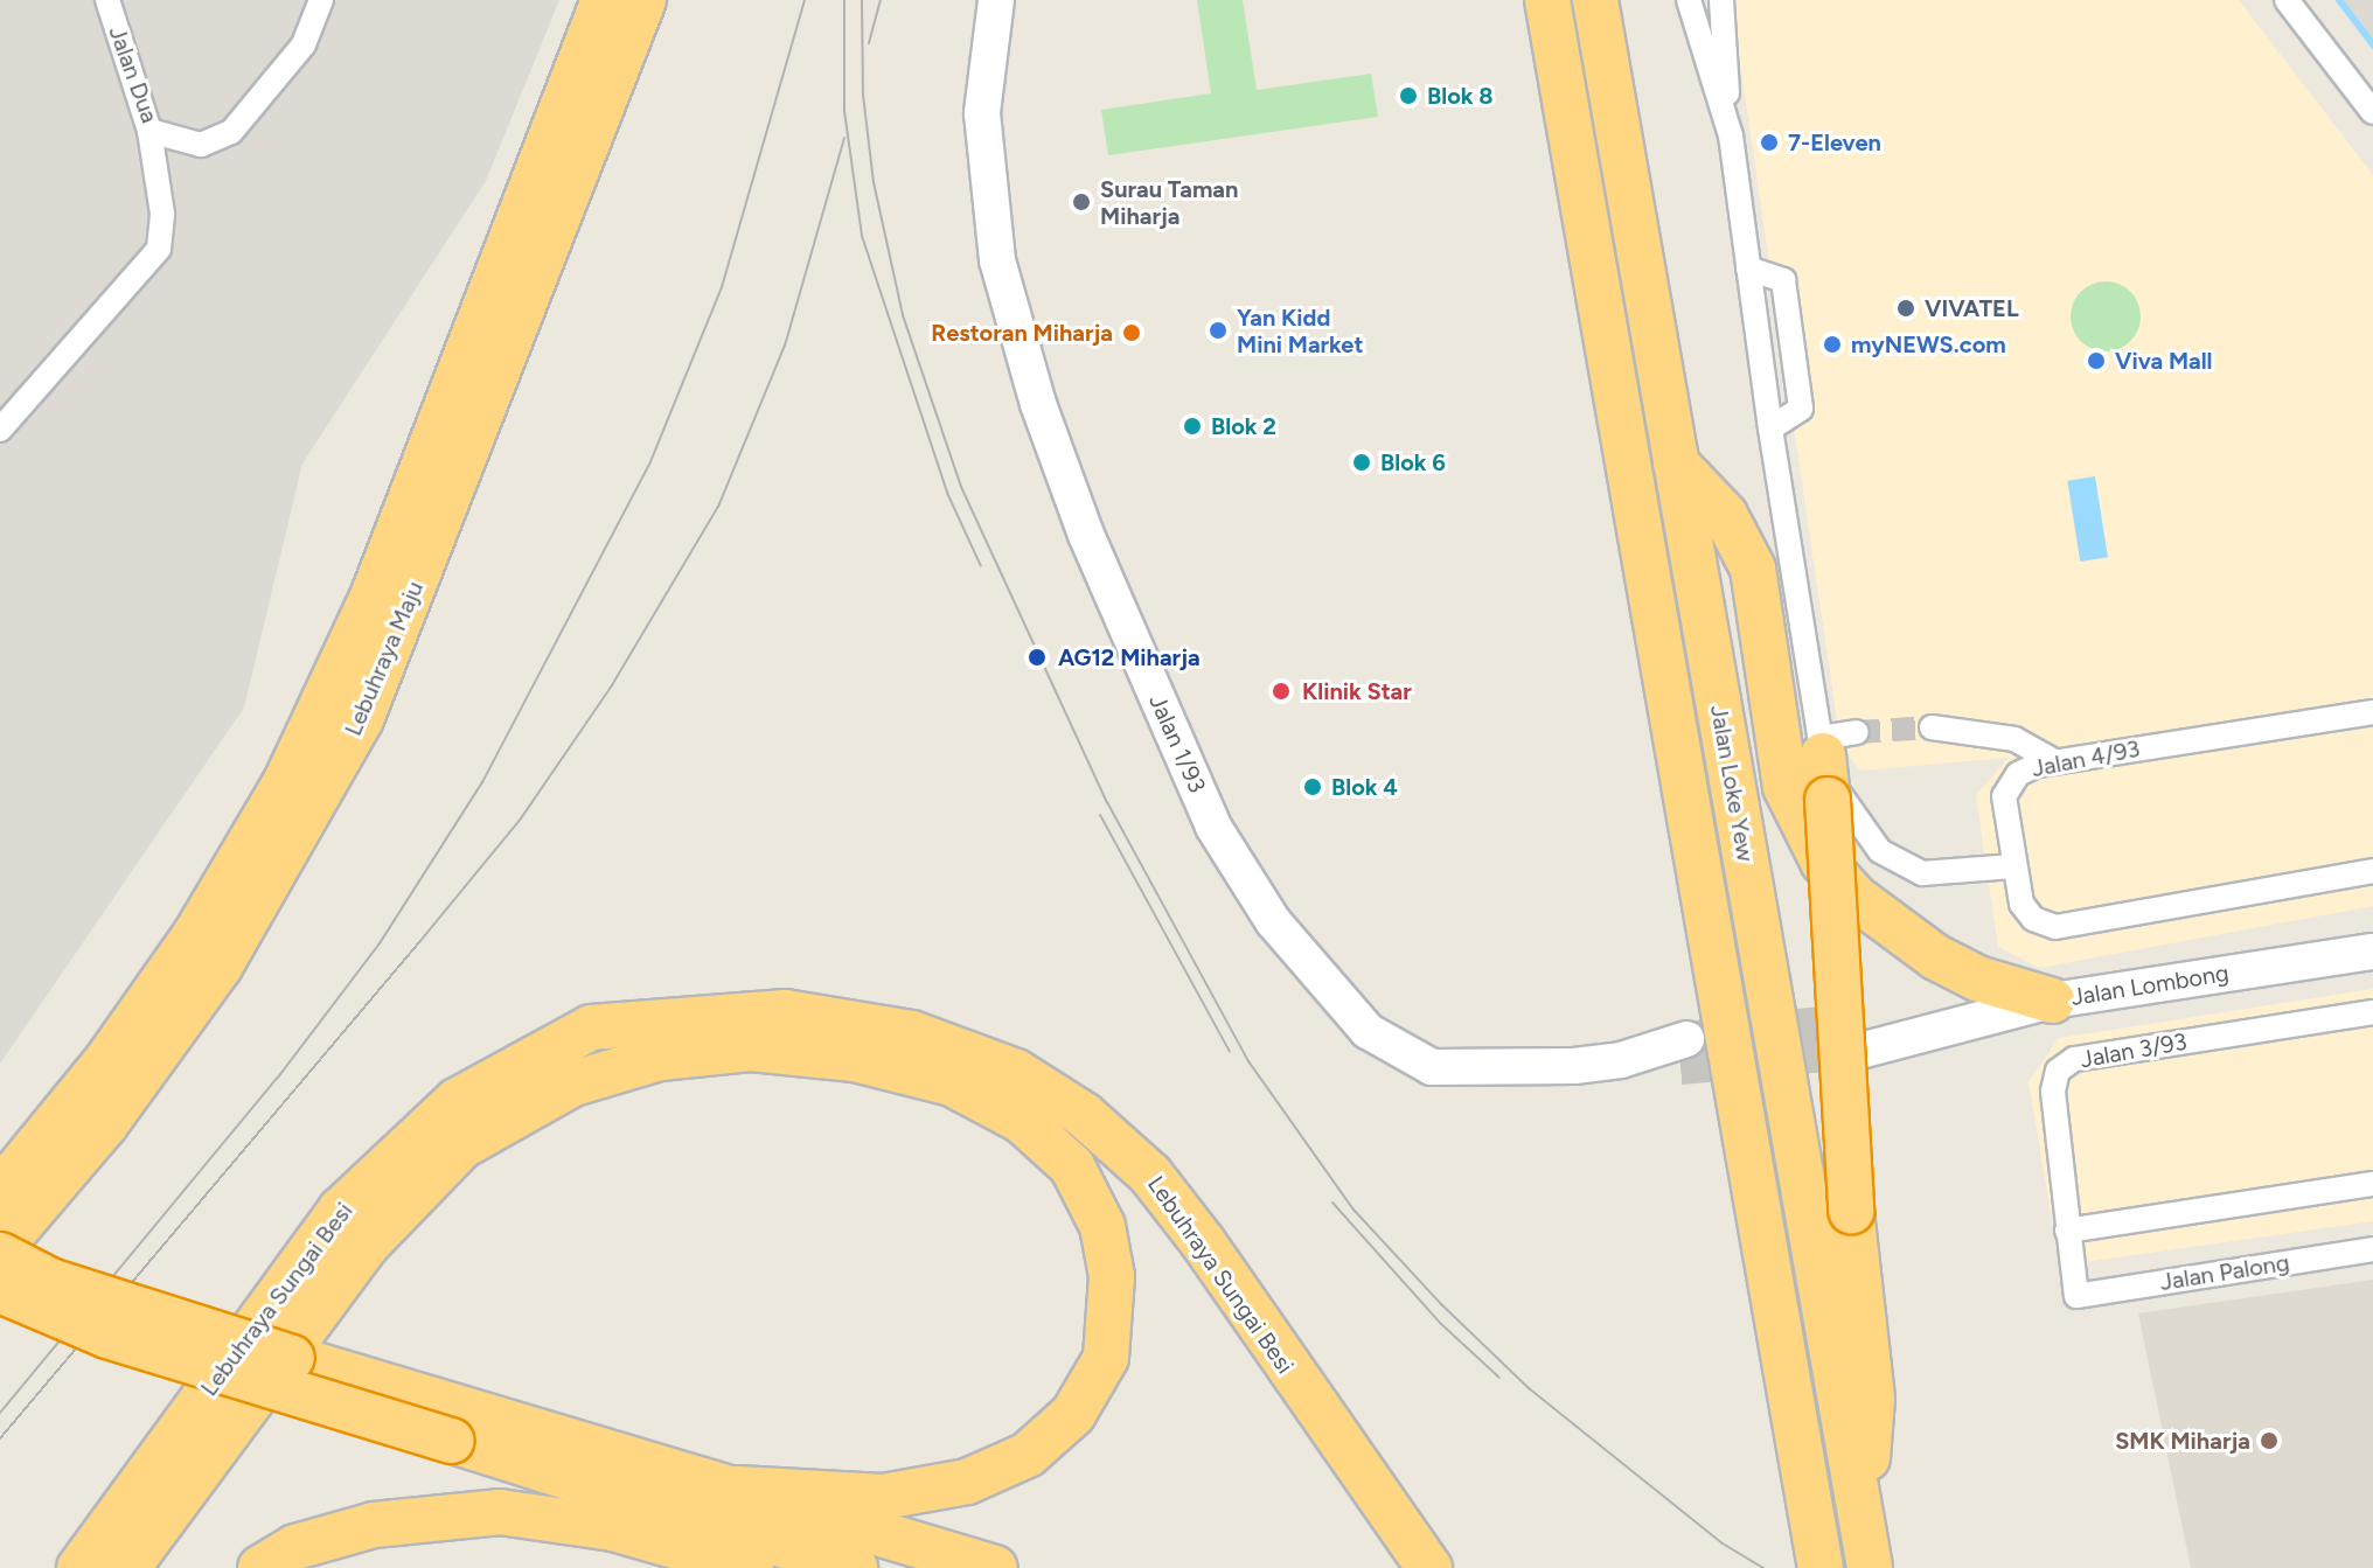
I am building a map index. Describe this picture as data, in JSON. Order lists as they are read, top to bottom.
{
  "streets": {
    "highway": ["Lebuhraya Maju", "Jalan Loke Yew", "Lebuhraya Sungai Besi"],
    "street": [
      "Jalan Dua",
      "Jalan 1/93",
      "Jalan 4/93",
      "Jalan Lombong",
      "Jalan 3/93",
      "Jalan Palong"
    ]
  },
  "crossings": [
    ["Jalan 3/93", "Jalan Palong"]
  ],
  "places": [
    "Blok 8",
    "7-Eleven",
    "Surau Taman Miharja",
    "VIVATEL",
    "Yan Kidd Mini Market",
    "Restoran Miharja",
    "myNEWS.com",
    "Viva Mall",
    "Blok 2",
    "Blok 6",
    "AG12 Miharja",
    "Klinik Star",
    "Blok 4",
    "SMK Miharja"
  ]
}
